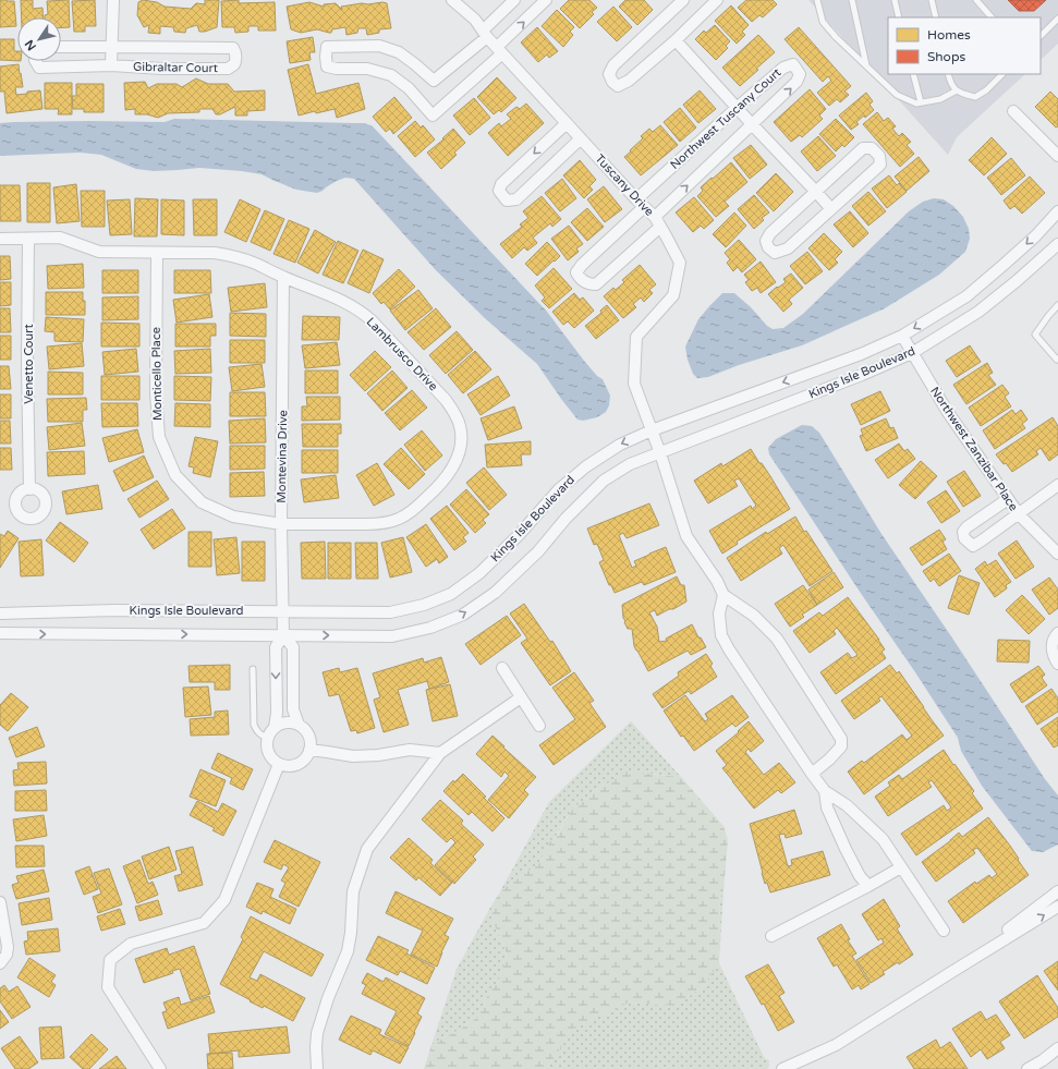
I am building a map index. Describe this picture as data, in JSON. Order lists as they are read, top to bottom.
{
  "streets": {
    "street": [
      "Gibraltar Court",
      "Northwest Tuscany Court",
      "Tuscany Drive",
      "Lambrusco Drive",
      "Venetto Court",
      "Kings Isle Boulevard",
      "Monticello Place",
      "Northwest Zanzibar Place",
      "Montevina Drive"
    ]
  },
  "crossings": [
    ["Northwest Tuscany Court", "Tuscany Drive"],
    ["Tuscany Drive", "Kings Isle Boulevard"],
    ["Lambrusco Drive", "Venetto Court"],
    ["Lambrusco Drive", "Monticello Place"],
    ["Lambrusco Drive", "Montevina Drive"],
    ["Kings Isle Boulevard", "Northwest Zanzibar Place"],
    ["Kings Isle Boulevard", "Montevina Drive"],
    ["Monticello Place", "Montevina Drive"]
  ],
  "legend": ["Homes", "Shops"],
  "north": "bottom left"
}
